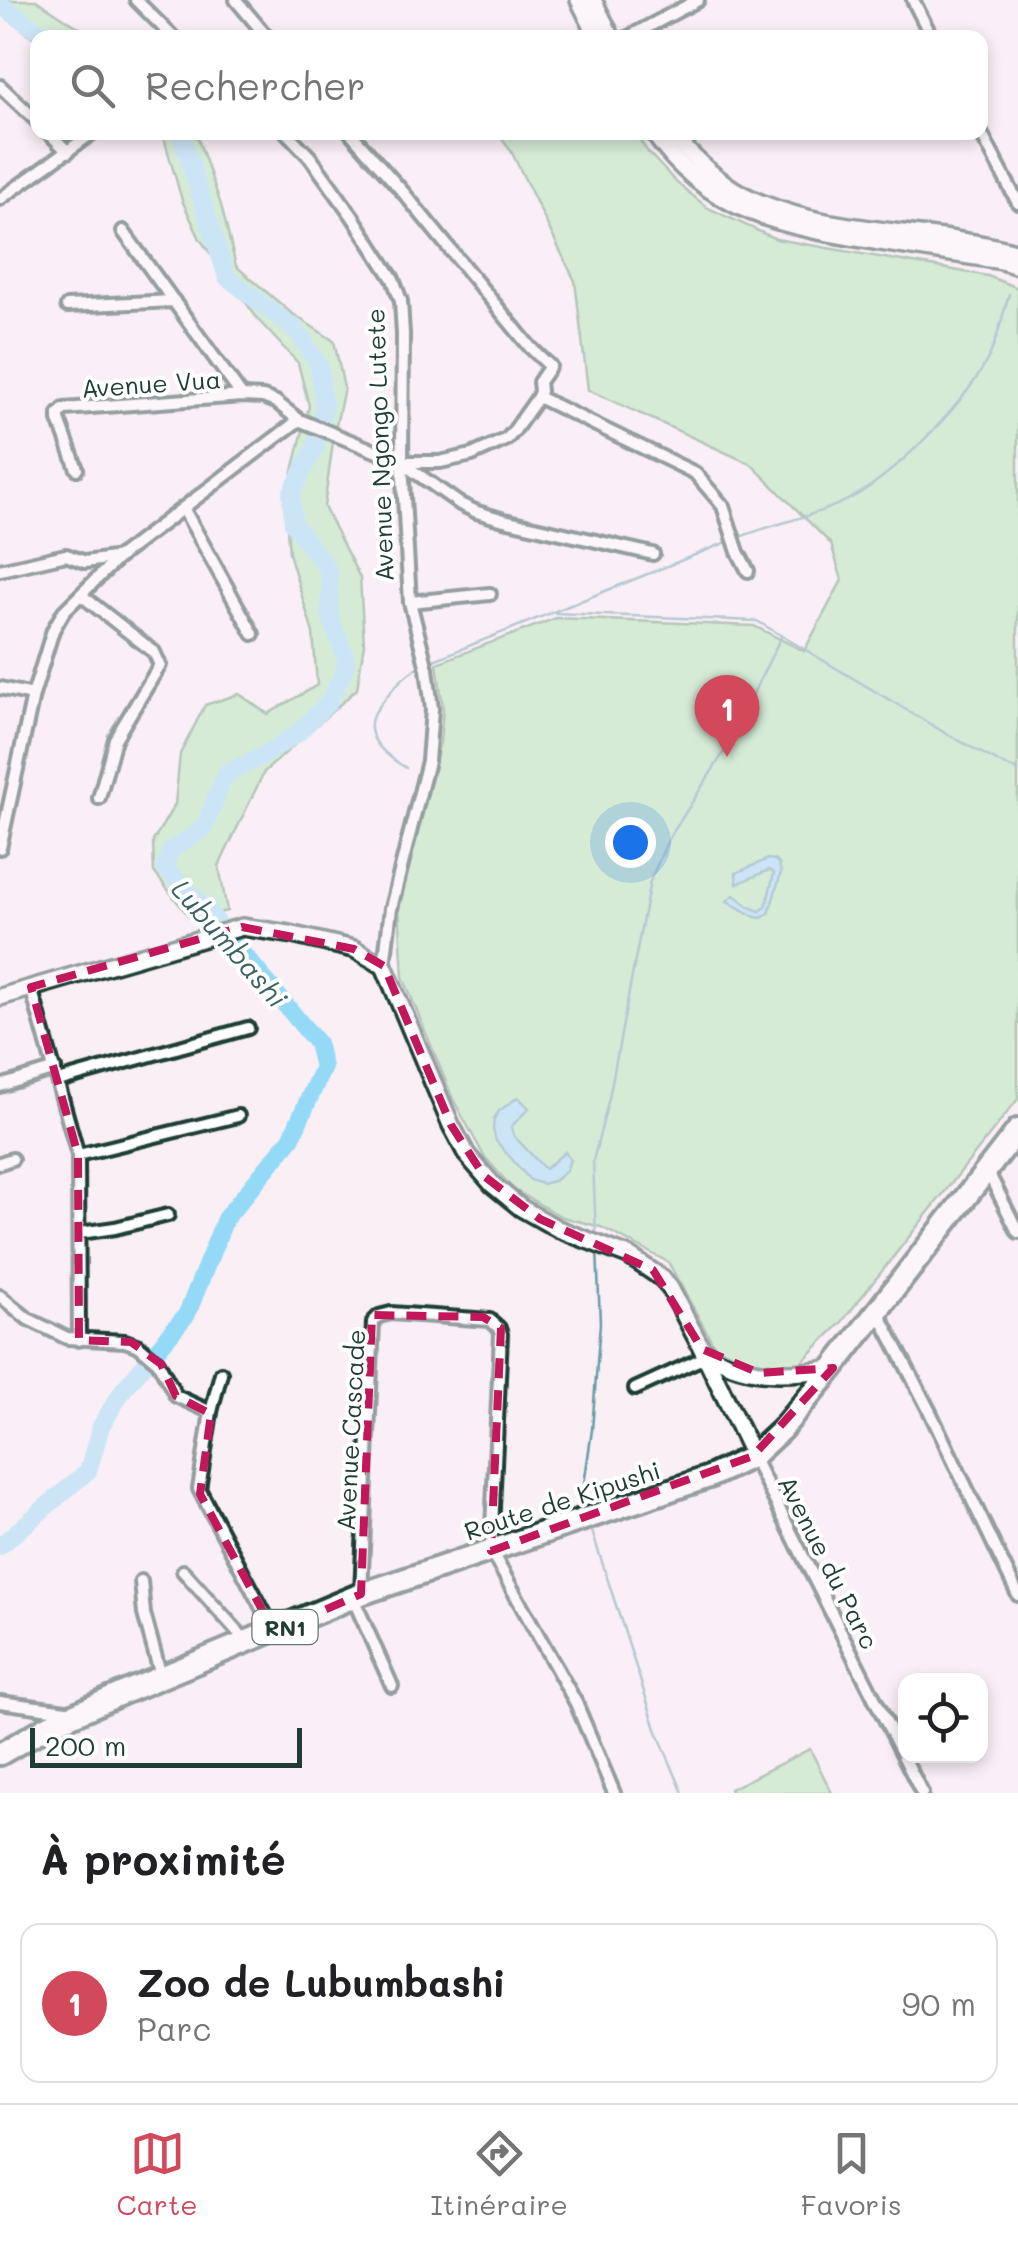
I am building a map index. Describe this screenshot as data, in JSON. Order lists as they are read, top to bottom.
{
  "streets": {
    "highway": ["Route de Kipushi", "RN1"],
    "street": [
      "Avenue Vua",
      "Avenue Ngongo Lutete",
      "Avenue Cascade",
      "Avenue du Parc"
    ]
  },
  "crossings": [
    ["Avenue Vua", "Avenue Ngongo Lutete"],
    ["Avenue Ngongo Lutete", "Route de Kipushi"],
    ["Avenue Ngongo Lutete", "Avenue du Parc"],
    ["Avenue Cascade", "Route de Kipushi"],
    ["Route de Kipushi", "Avenue du Parc"]
  ],
  "water": ["Lubumbashi"],
  "scale_bar": "200 m",
  "page": {
    "search": "Rechercher",
    "pins": "1",
    "scale": "200 m",
    "heading": "À proximité",
    "list": [
      {
        "mark": "1",
        "name": "Zoo de Lubumbashi",
        "note": "Parc",
        "value": "90 m"
      }
    ],
    "nav": ["Carte", "Itinéraire", "Favoris"]
  }
}
